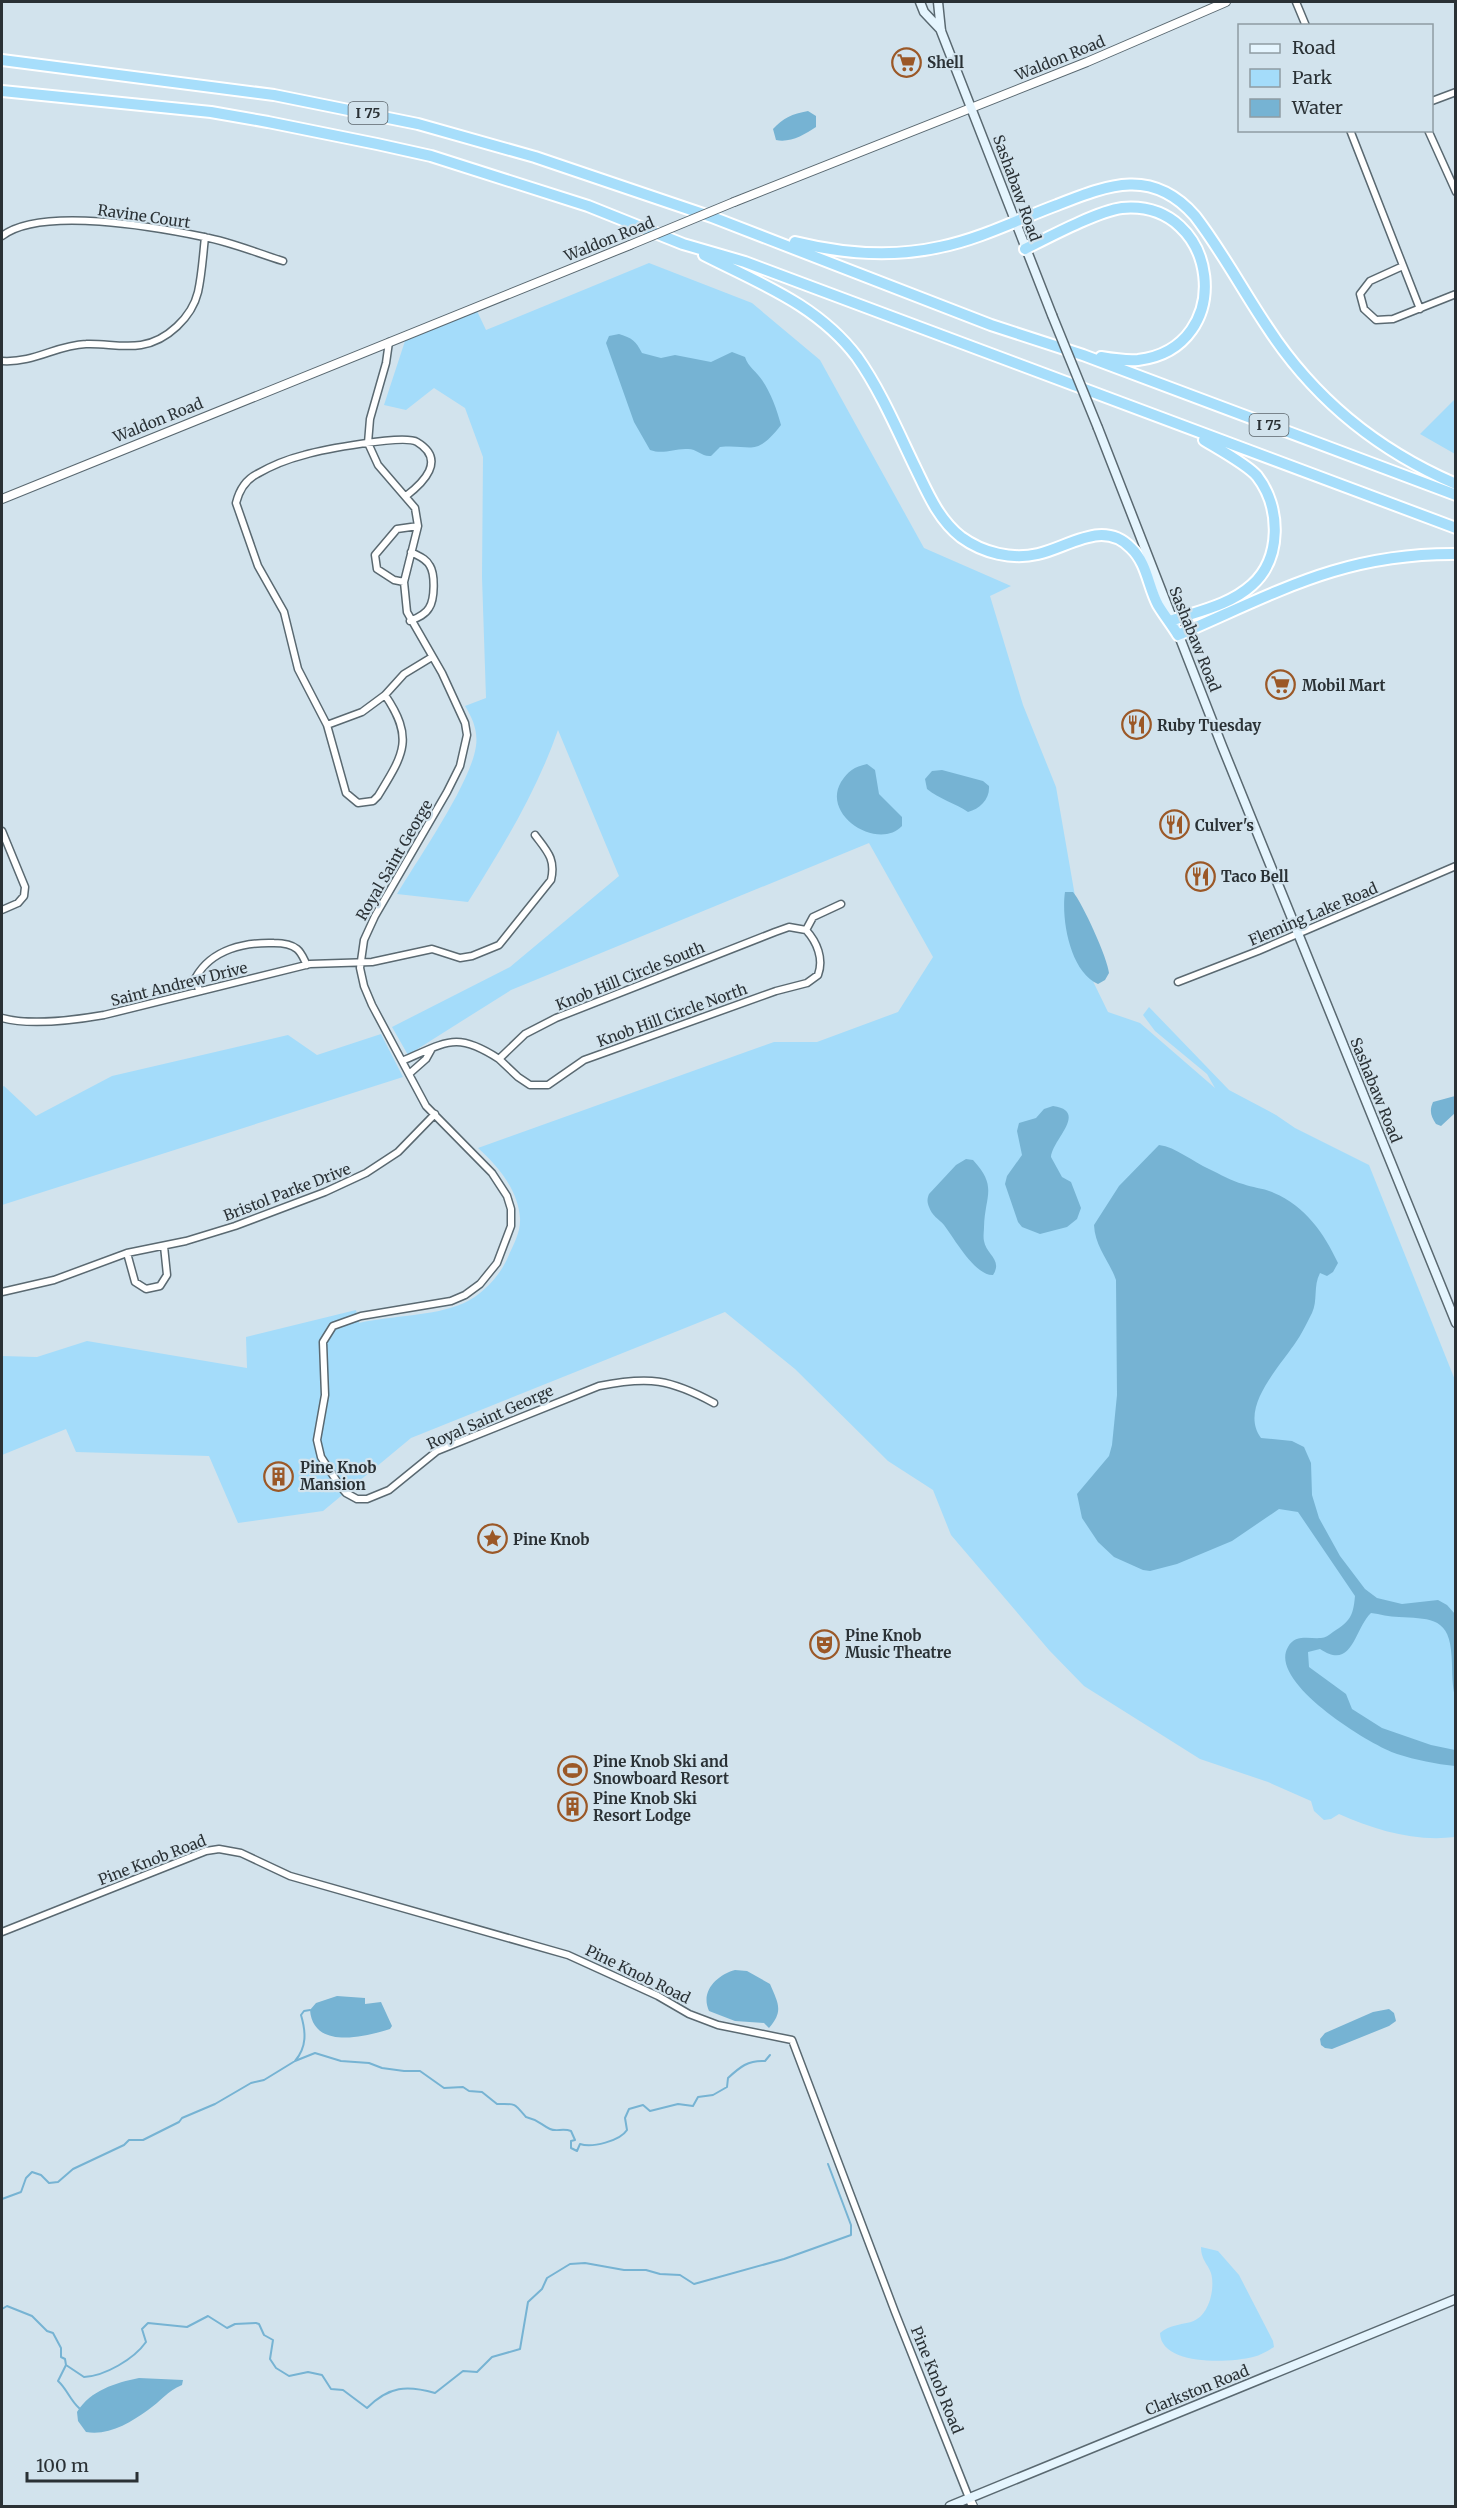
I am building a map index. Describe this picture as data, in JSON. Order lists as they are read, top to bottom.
{
  "streets": {
    "highway": ["I 75"],
    "main road": ["Sashabaw Road", "Clarkston Road"],
    "street": [
      "Waldon Road",
      "Ravine Court",
      "Royal Saint George",
      "Fleming Lake Road",
      "Knob Hill Circle South",
      "Saint Andrew Drive",
      "Knob Hill Circle North",
      "Bristol Parke Drive",
      "Pine Knob Road"
    ]
  },
  "crossings": [
    ["Waldon Road", "Sashabaw Road"],
    ["Sashabaw Road", "Fleming Lake Road"],
    ["Royal Saint George", "Saint Andrew Drive"],
    ["Royal Saint George", "Bristol Parke Drive"],
    ["Knob Hill Circle South", "Knob Hill Circle North"],
    ["Pine Knob Road", "Clarkston Road"]
  ],
  "places": {
    "supermarket": ["Shell", "Mobil Mart"],
    "restaurant": ["Ruby Tuesday", "Culver's", "Taco Bell"],
    "building": ["Pine Knob Mansion", "Pine Knob Ski Resort Lodge"],
    "place": ["Pine Knob"],
    "theatre": ["Pine Knob Music Theatre"],
    "sports": ["Pine Knob Ski and Snowboard Resort"]
  },
  "legend": ["Road", "Park", "Water"],
  "scale_bar": "100 m"
}
